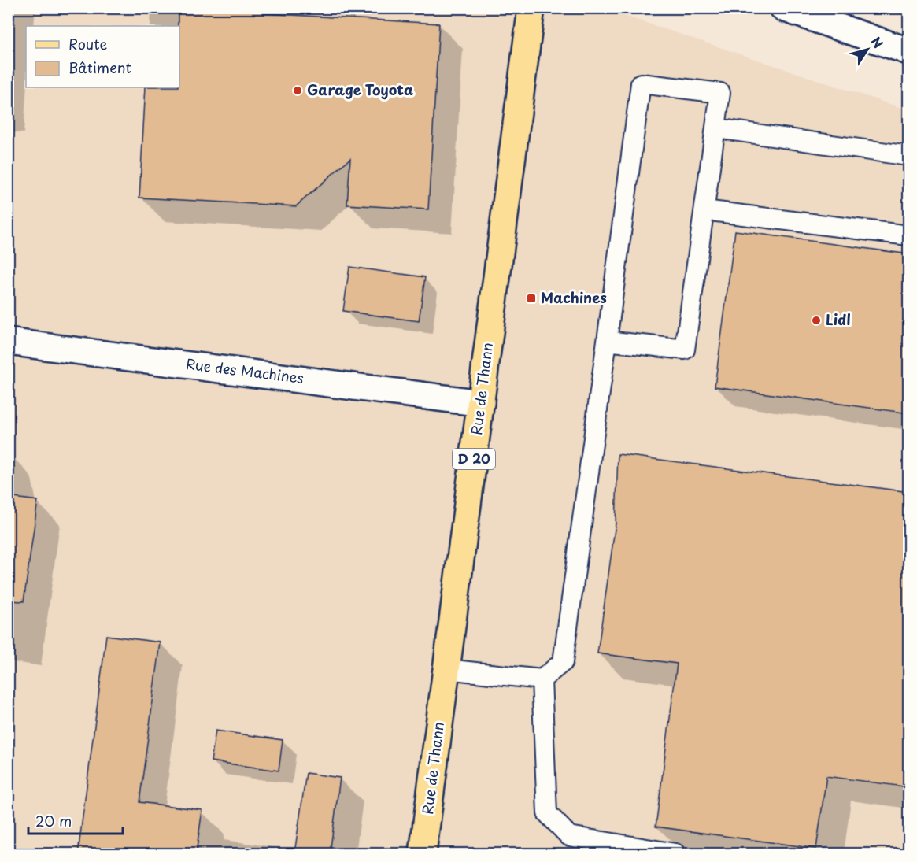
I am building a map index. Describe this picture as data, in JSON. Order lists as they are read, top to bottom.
{
  "streets": {
    "main road": ["Rue de Thann", "D 20"],
    "street": ["Rue des Machines"]
  },
  "crossings": [
    ["Rue des Machines", "Rue de Thann"]
  ],
  "places": {
    "other": ["Garage Toyota", "Lidl"],
    "transit": ["Machines"]
  },
  "legend": ["Route", "Bâtiment"],
  "scale_bar": "20 m",
  "north": "top right"
}
